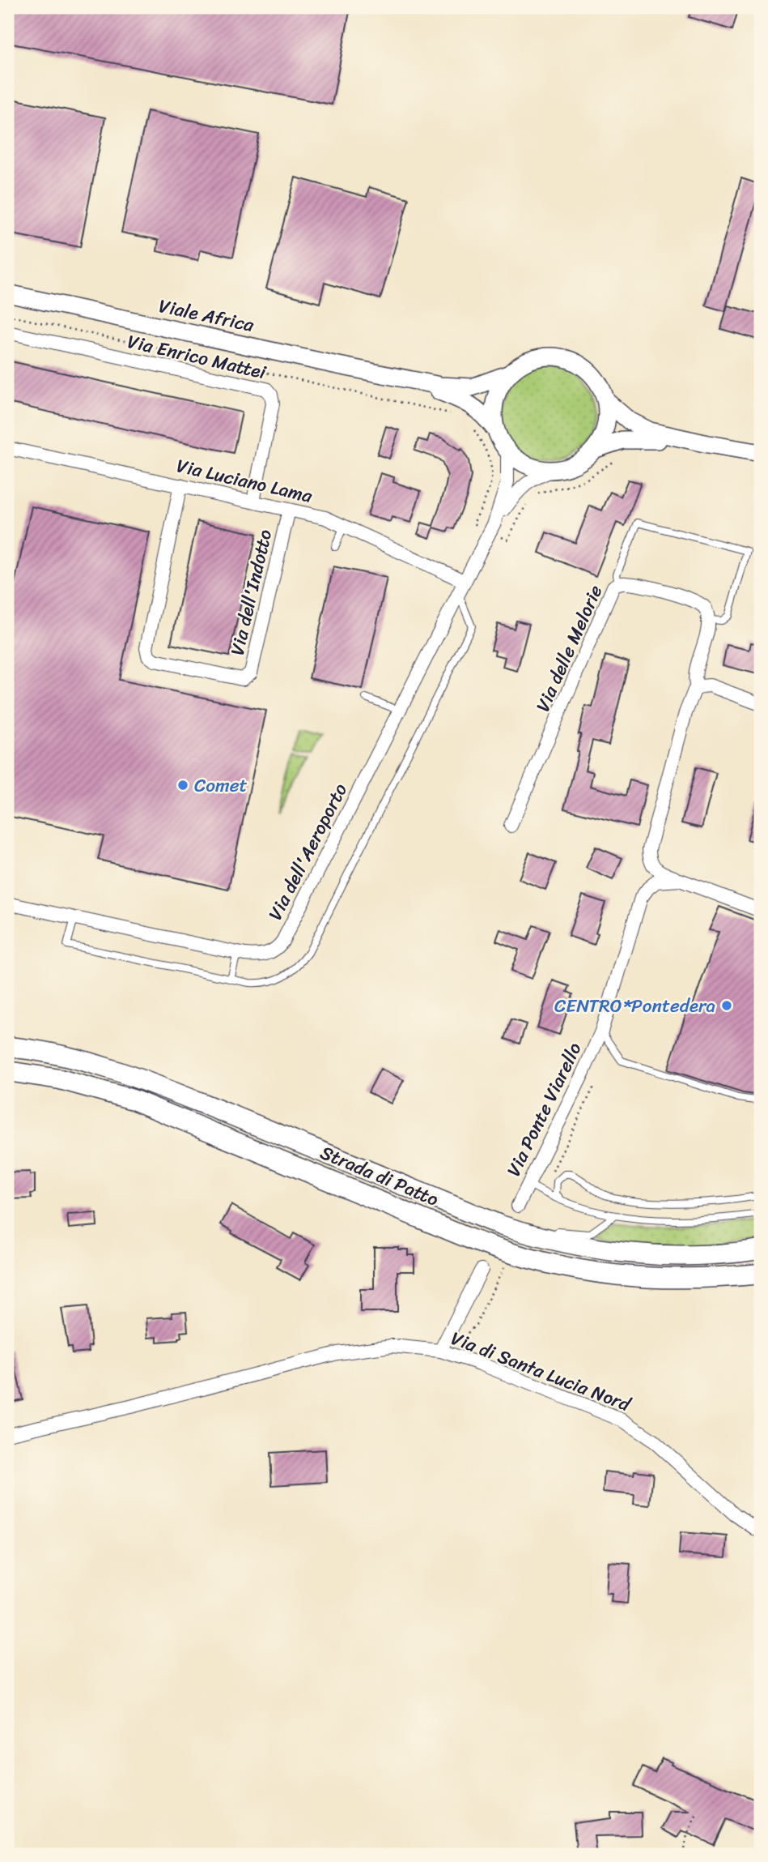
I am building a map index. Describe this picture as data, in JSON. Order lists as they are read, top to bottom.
{
  "streets": {
    "main road": ["Strada di Patto"],
    "street": [
      "Viale Africa",
      "Via Enrico Mattei",
      "Via Luciano Lama",
      "Via dell'Indotto",
      "Via delle Melorie",
      "Via dell'Aeroporto",
      "Via Ponte Viarello",
      "Via di Santa Lucia Nord"
    ]
  },
  "crossings": [
    ["Viale Africa", "Via dell'Aeroporto"],
    ["Via Enrico Mattei", "Via Luciano Lama"],
    ["Via Luciano Lama", "Via dell'Indotto"],
    ["Via Luciano Lama", "Via dell'Aeroporto"]
  ],
  "places": ["Comet", "CENTRO*Pontedera"]
}
